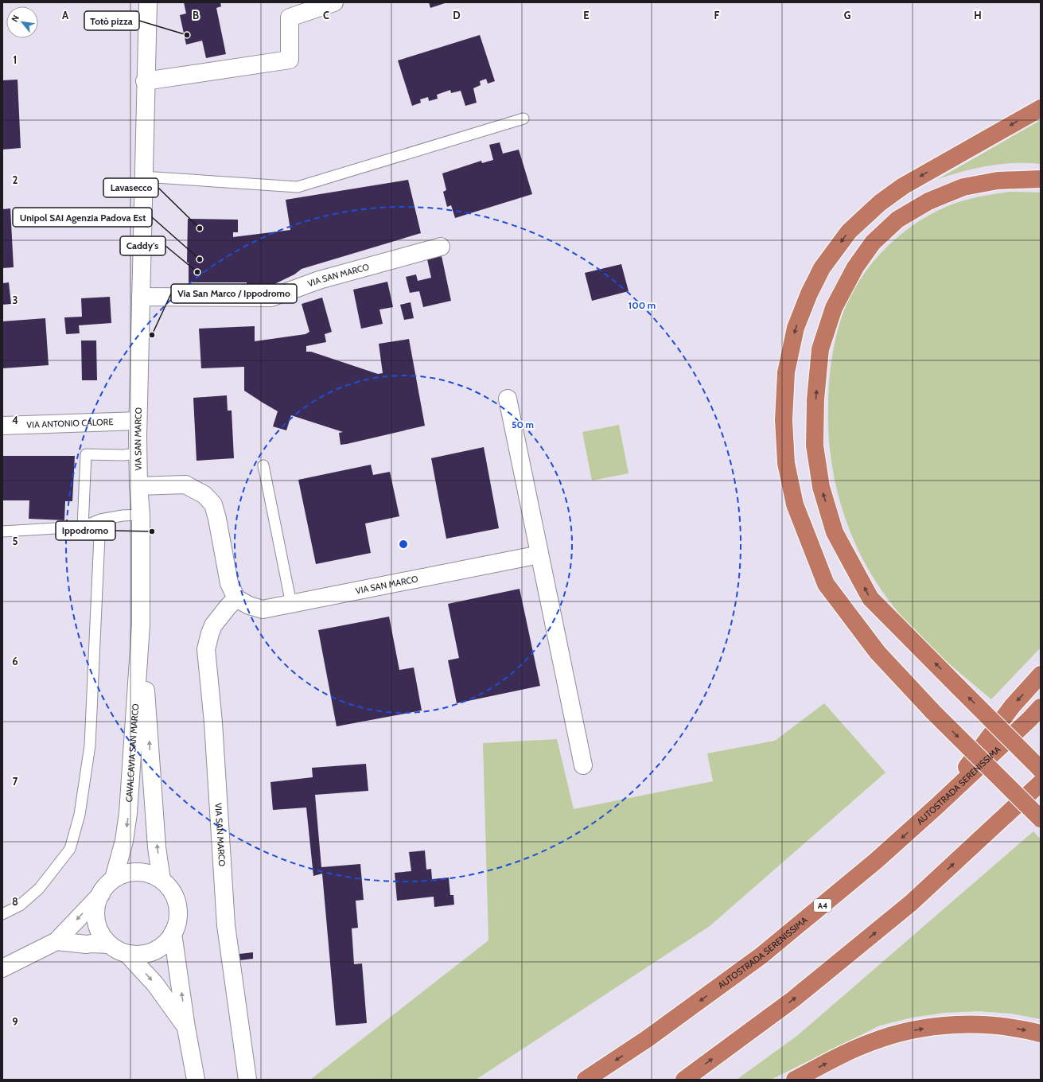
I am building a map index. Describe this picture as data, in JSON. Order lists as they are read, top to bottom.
{
  "streets": {
    "highway": ["AUTOSTRADA SERENISSIMA", "A4"],
    "street": ["VIA SAN MARCO", "VIA ANTONIO CALORE", "CAVALCAVIA SAN MARCO"]
  },
  "crossings": [
    ["VIA SAN MARCO", "VIA ANTONIO CALORE"],
    ["VIA SAN MARCO", "CAVALCAVIA SAN MARCO"]
  ],
  "places": [
    "Totò pizza",
    "Lavasecco",
    "Unipol SAI Agenzia Padova Est",
    "Caddy's",
    "Via San Marco / Ippodromo",
    "Ippodromo"
  ],
  "north": "top left",
  "grid": {
    "columns": [
      "A",
      "B",
      "C",
      "D",
      "E",
      "F",
      "G",
      "H"
    ],
    "rows": [
      "1",
      "2",
      "3",
      "4",
      "5",
      "6",
      "7",
      "8",
      "9"
    ]
  },
  "rings": ["100 m", "50 m"]
}
